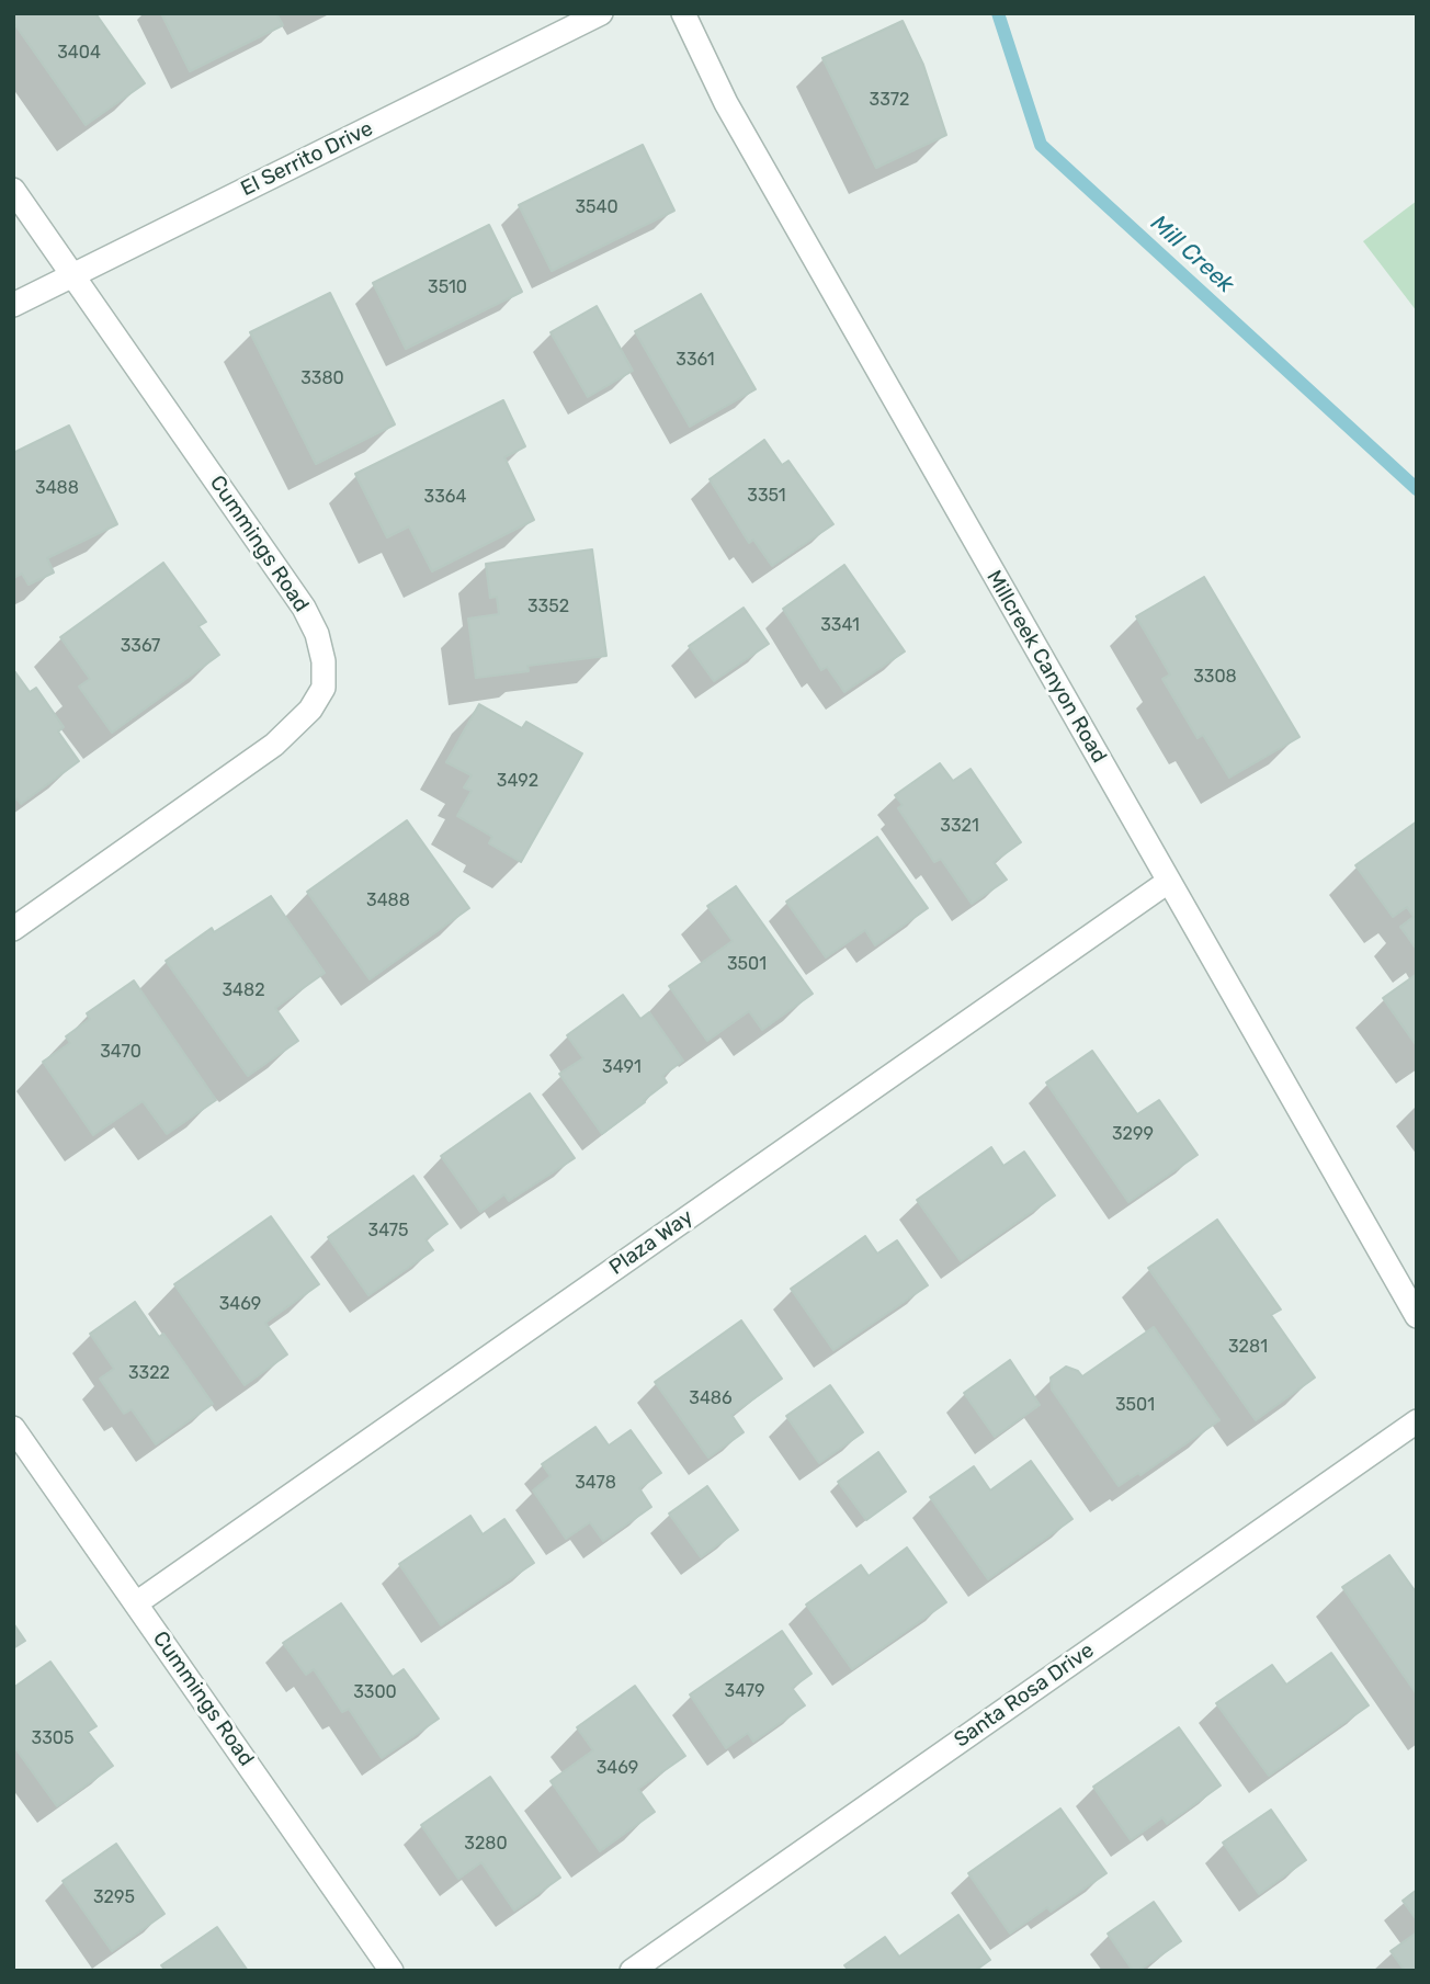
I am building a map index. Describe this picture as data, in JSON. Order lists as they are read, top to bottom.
{
  "streets": {
    "street": [
      "El Serrito Drive",
      "Cummings Road",
      "Millcreek Canyon Road",
      "Plaza Way",
      "Santa Rosa Drive"
    ]
  },
  "crossings": [
    ["El Serrito Drive", "Cummings Road"],
    ["Cummings Road", "Plaza Way"],
    ["Millcreek Canyon Road", "Plaza Way"]
  ],
  "water": ["Mill Creek"],
  "house_numbers": [
    "3404",
    "3372",
    "3540",
    "3510",
    "3361",
    "3380",
    "3488",
    "3351",
    "3364",
    "3352",
    "3341",
    "3367",
    "3308",
    "3492",
    "3321",
    "3488",
    "3501",
    "3482",
    "3470",
    "3491",
    "3299",
    "3475",
    "3469",
    "3281",
    "3322",
    "3486",
    "3501",
    "3478",
    "3479",
    "3300",
    "3305",
    "3469",
    "3280",
    "3295"
  ]
}
